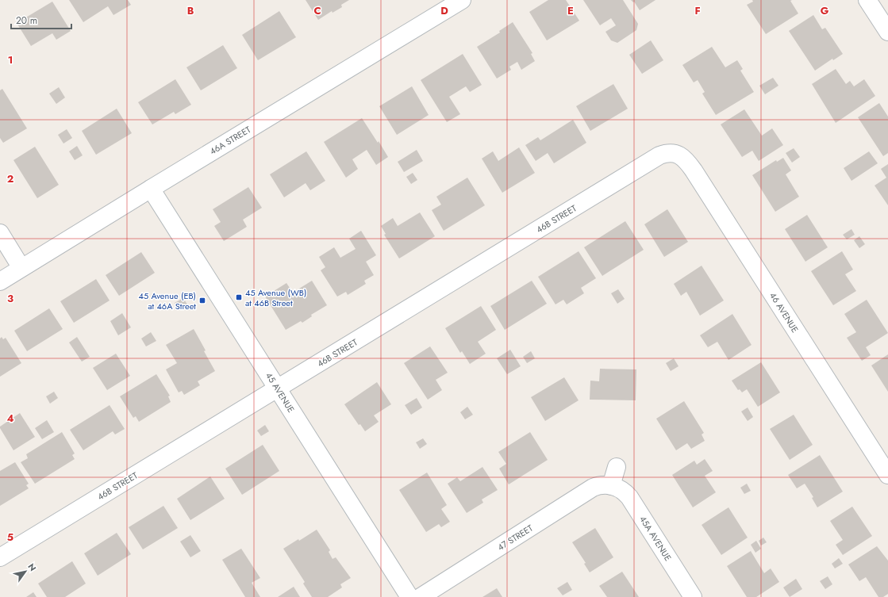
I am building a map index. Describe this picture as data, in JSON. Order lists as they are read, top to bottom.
{
  "streets": {
    "street": [
      "46A STREET",
      "46B STREET",
      "46 AVENUE",
      "45 AVENUE",
      "47 STREET",
      "45A AVENUE"
    ]
  },
  "crossings": [
    ["46A STREET", "45 AVENUE"],
    ["46B STREET", "46 AVENUE"],
    ["46B STREET", "45 AVENUE"],
    ["47 STREET", "45A AVENUE"]
  ],
  "places": {
    "transit": ["45 Avenue (WB) at 46B Street", "45 Avenue (EB) at 46A Street"]
  },
  "scale_bar": "20 m",
  "north": "top right",
  "grid": {
    "columns": [
      "B",
      "C",
      "D",
      "E",
      "F",
      "G"
    ],
    "rows": [
      "1",
      "2",
      "3",
      "4",
      "5"
    ]
  }
}
